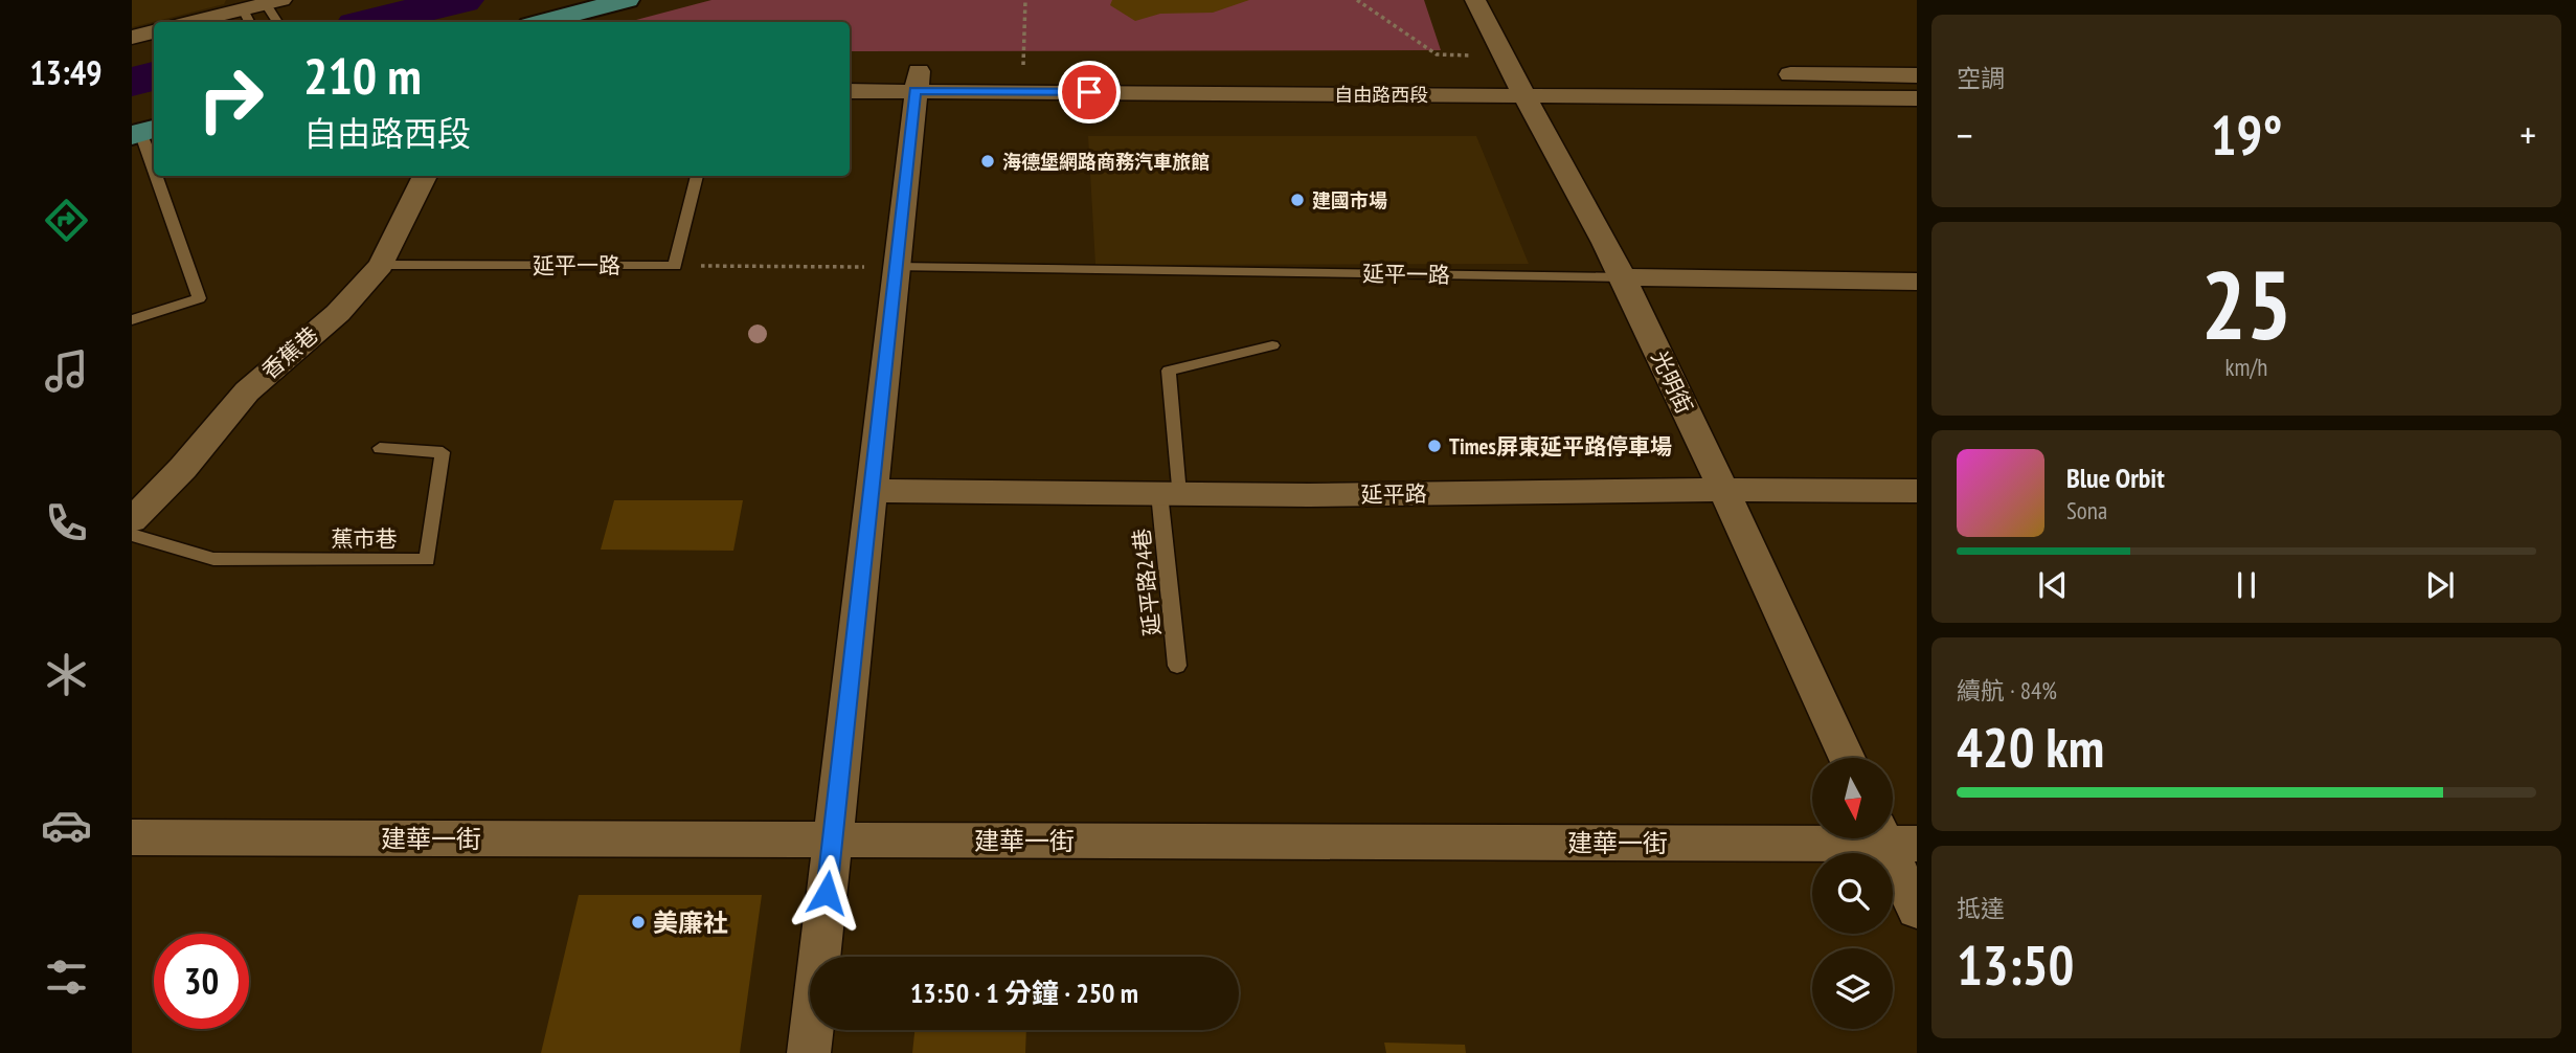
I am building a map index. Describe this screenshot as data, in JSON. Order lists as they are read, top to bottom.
{
  "streets": {
    "street": [
      "自由路西段",
      "延平一路",
      "香蕉巷",
      "光明街",
      "延平路",
      "建華一街"
    ],
    "lane": ["蕉市巷", "延平路24巷"]
  },
  "crossings": [
    ["自由路西段", "光明街"],
    ["延平一路", "香蕉巷"],
    ["延平一路", "光明街"],
    ["光明街", "延平路"],
    ["延平路", "延平路24巷"]
  ],
  "places": [
    "海德堡網路商務汽車旅館",
    "建國市場",
    "Times屏東延平路停車場",
    "美廉社"
  ],
  "north": "bottom",
  "page": {
    "tabs": "13:49",
    "tile": [
      "空調",
      ["25", "km/h"],
      ["續航 · 84%", "420 km"],
      ["抵達", "13:50"]
    ],
    "turn": ["210 m", "自由路西段"],
    "heat": ["−", "19°", "+"],
    "song": ["Blue Orbit", "Sona"],
    "limit": "30",
    "trip": "13:50 · 1 分鐘 · 250 m"
  }
}
